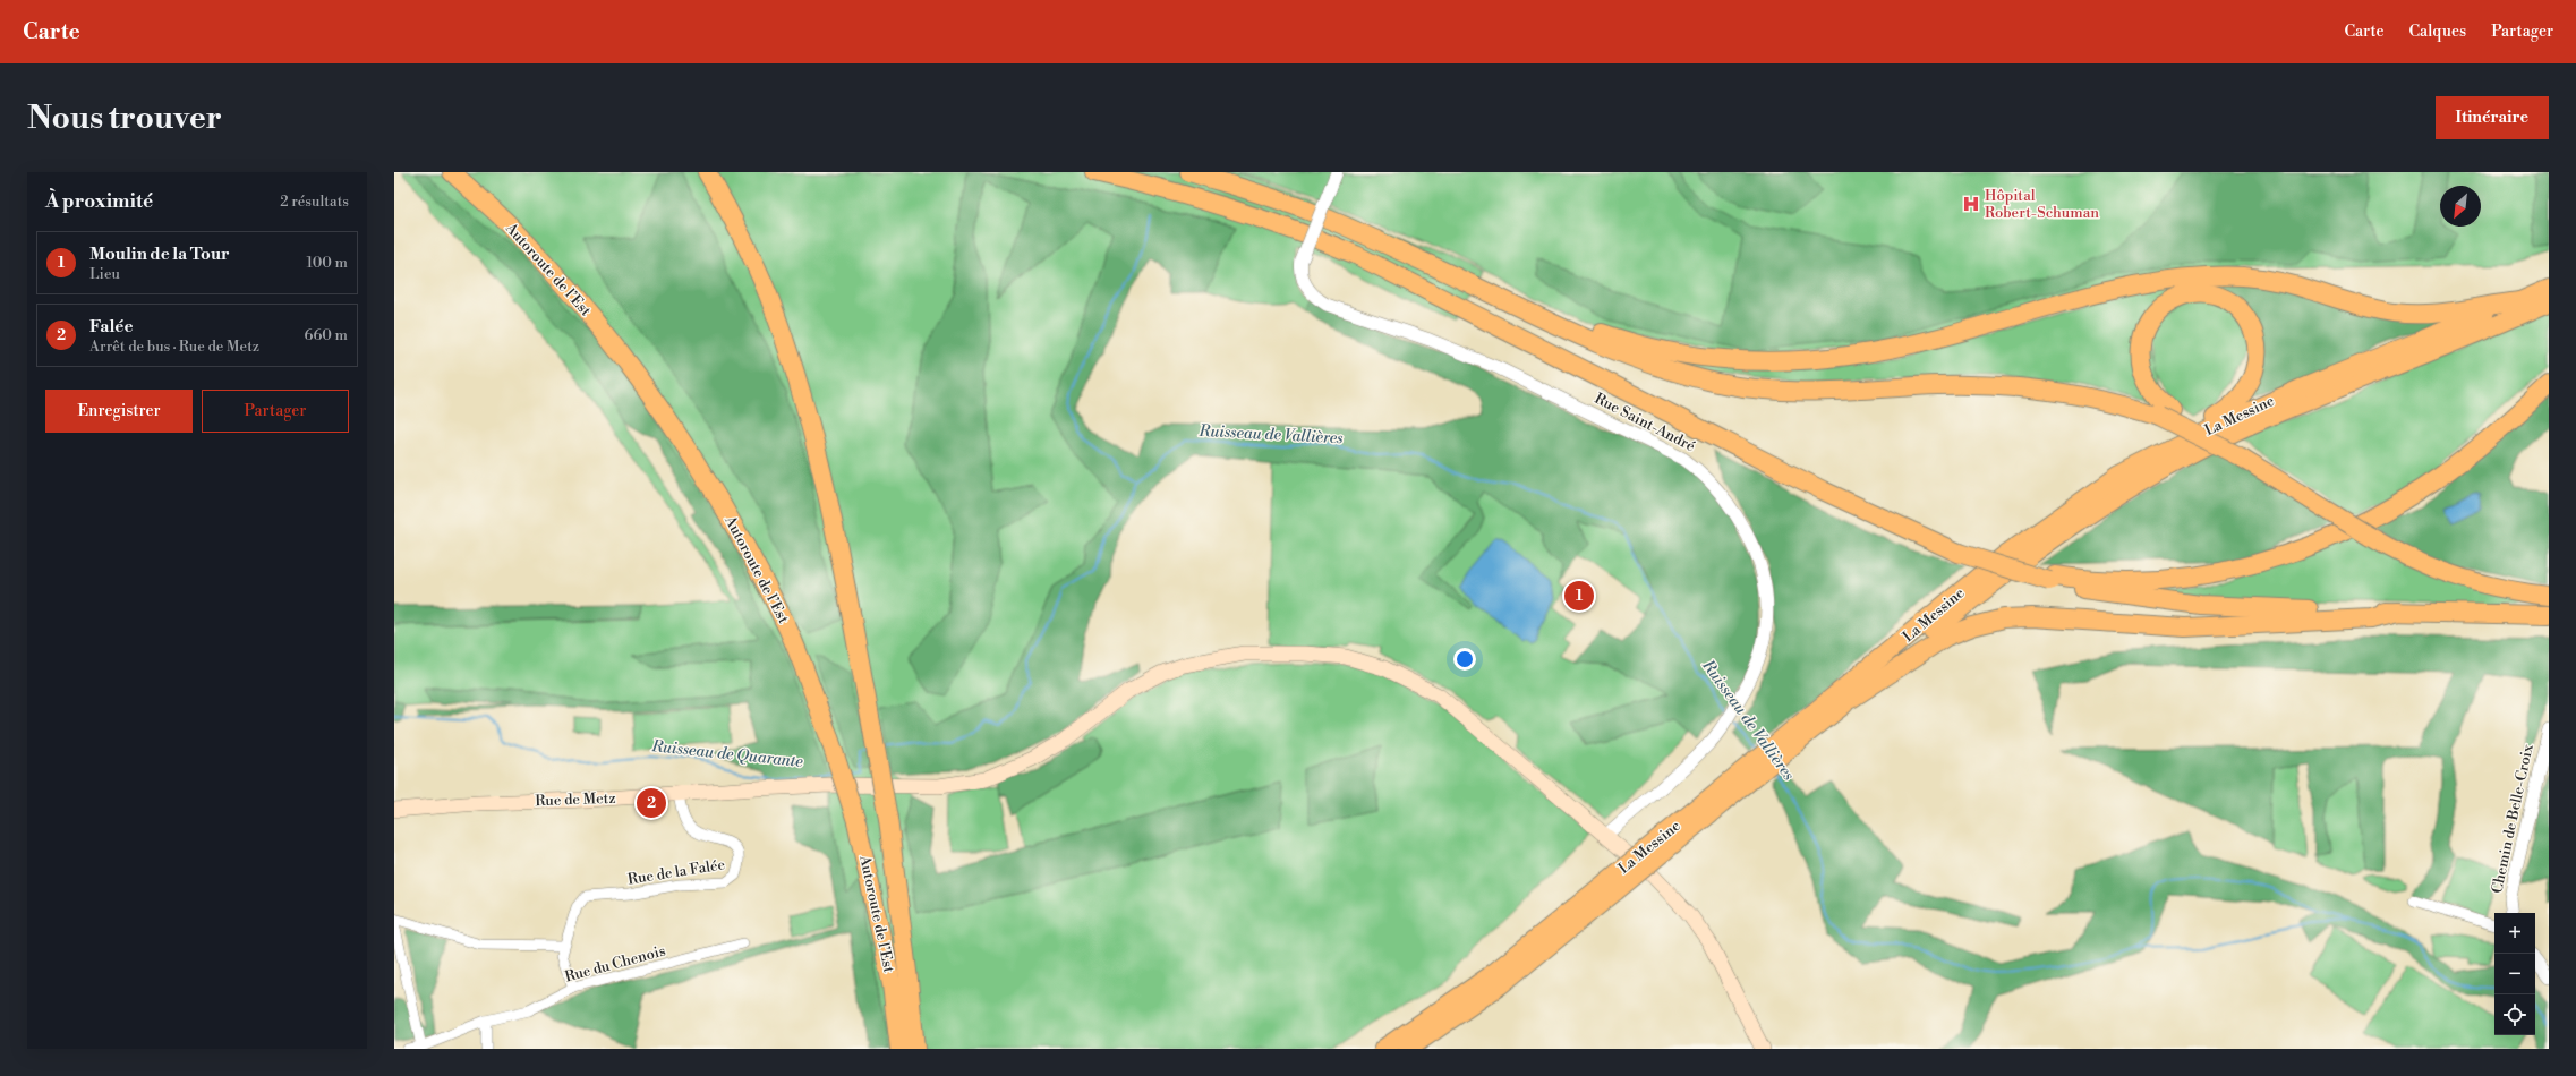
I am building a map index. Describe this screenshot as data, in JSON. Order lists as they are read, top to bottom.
{
  "streets": {
    "highway": ["Autoroute de l’Est", "La Messine"],
    "main road": ["Rue de Metz"],
    "street": [
      "Rue Saint-André",
      "Chemin de Belle-Croix",
      "Rue de la Falée",
      "Rue du Chenois"
    ]
  },
  "crossings": [
    ["Rue Saint-André", "Rue de Metz"],
    ["Rue de Metz", "Rue de la Falée"]
  ],
  "water": ["Ruisseau de Vallières", "Ruisseau de Quarante"],
  "places": {
    "hospital": ["Hôpital Robert-Schuman"]
  },
  "north": "bottom left",
  "page": {
    "header": "Carte",
    "nav": ["Carte", "Calques", "Partager"],
    "buttons": [
      "Itinéraire",
      ["Enregistrer", "Partager"]
    ],
    "title": "Nous trouver",
    "heading": ["À proximité", "2 résultats"],
    "list": [
      {
        "mark": "1",
        "name": "Moulin de la Tour",
        "note": "Lieu",
        "value": "100 m"
      },
      {
        "mark": "2",
        "name": "Falée",
        "note": "Arrêt de bus · Rue de Metz",
        "value": "660 m"
      }
    ],
    "pins": ["1", "2"],
    "map_buttons": ["+", "−"]
  }
}
